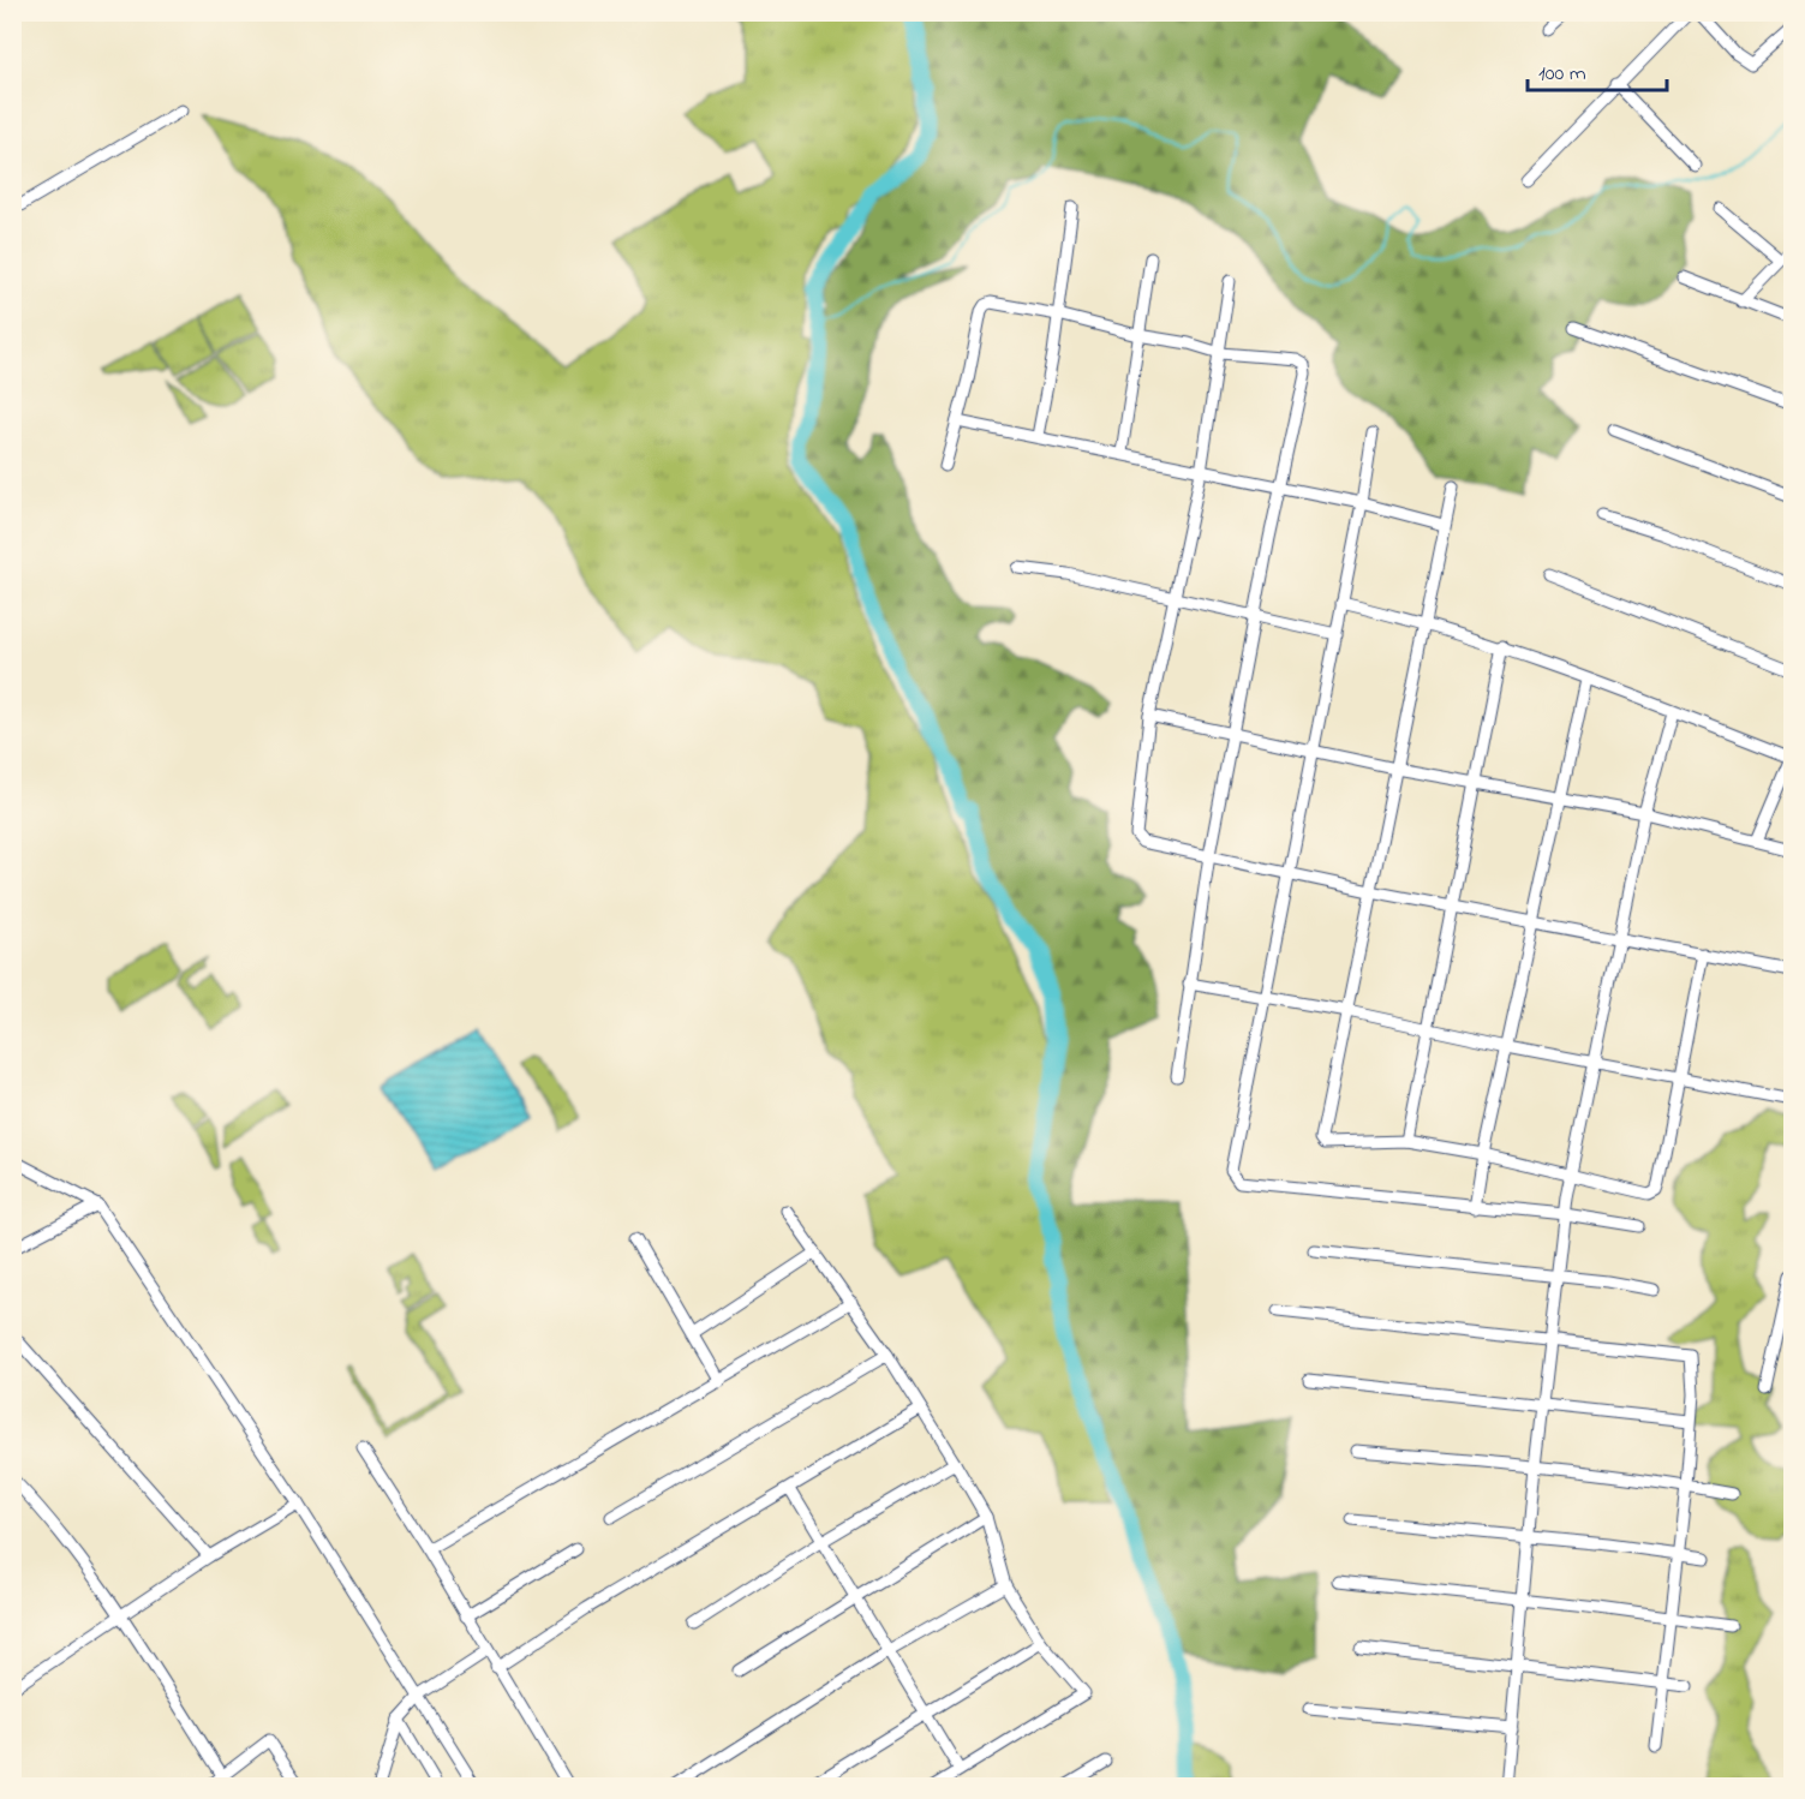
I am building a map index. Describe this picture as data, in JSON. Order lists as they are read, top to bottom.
{
  "scale_bar": "100 m"
}
